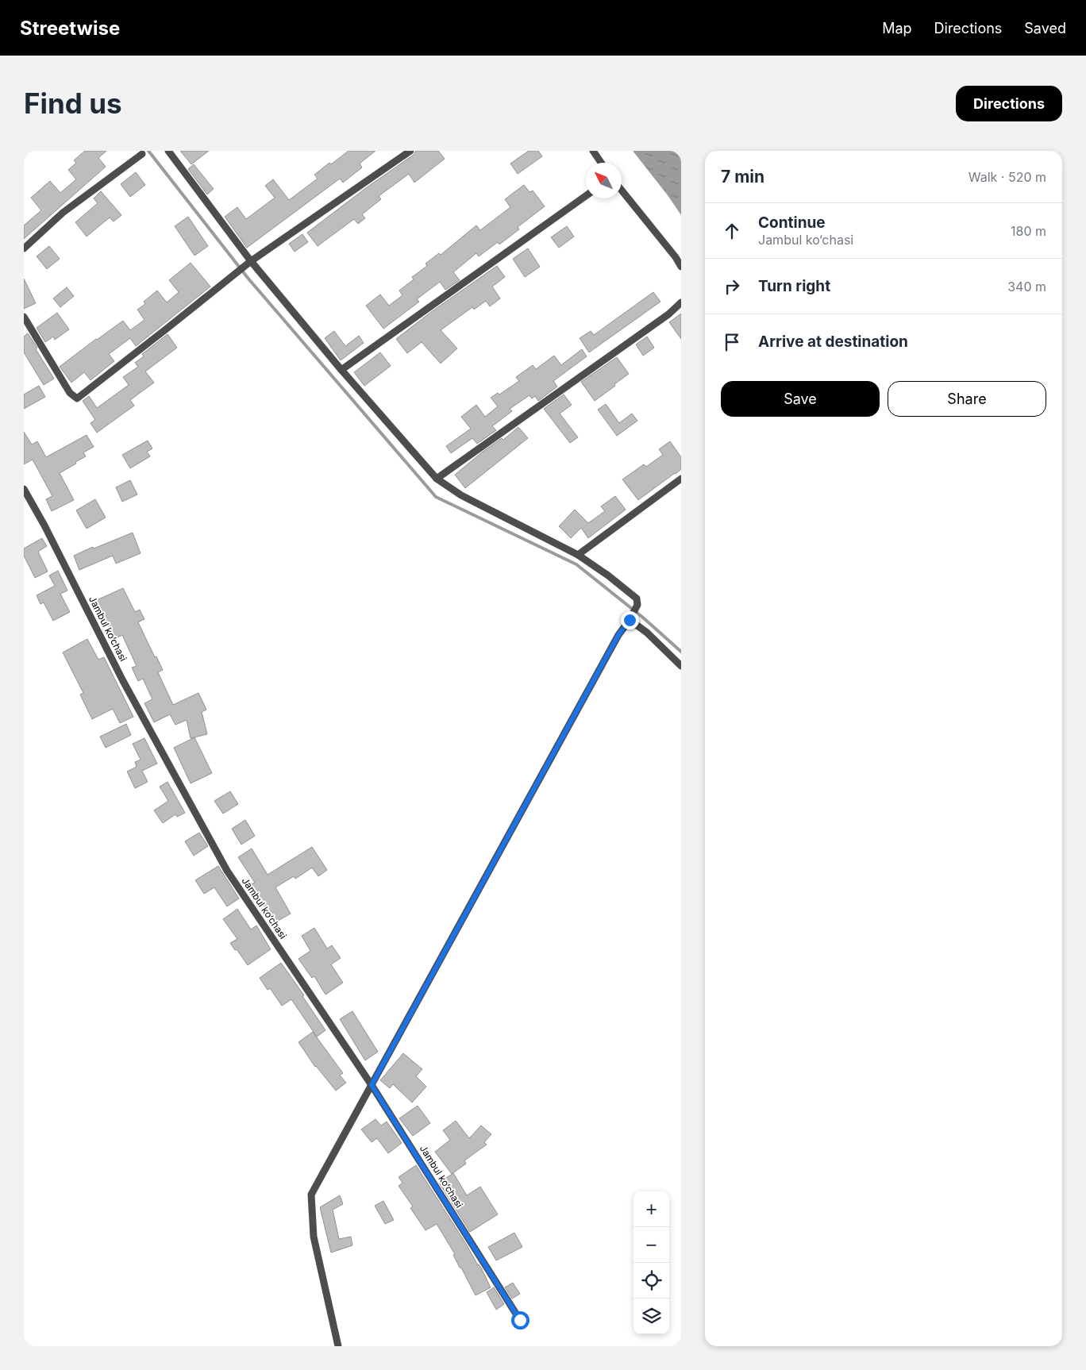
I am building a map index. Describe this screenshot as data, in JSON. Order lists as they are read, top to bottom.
{
  "streets": {
    "street": ["Jambul ko‘chasi"]
  },
  "north": "top left",
  "page": {
    "header": "Streetwise",
    "nav": ["Map", "Directions", "Saved"],
    "buttons": [
      "Directions",
      ["Save", "Share"]
    ],
    "title": "Find us",
    "heading": ["7 min", "Walk · 520 m"],
    "list": [
      ["Continue", "Jambul ko‘chasi", "180 m"],
      ["Turn right", "340 m"],
      "Arrive at destination"
    ],
    "map_buttons": ["+", "−"]
  }
}
